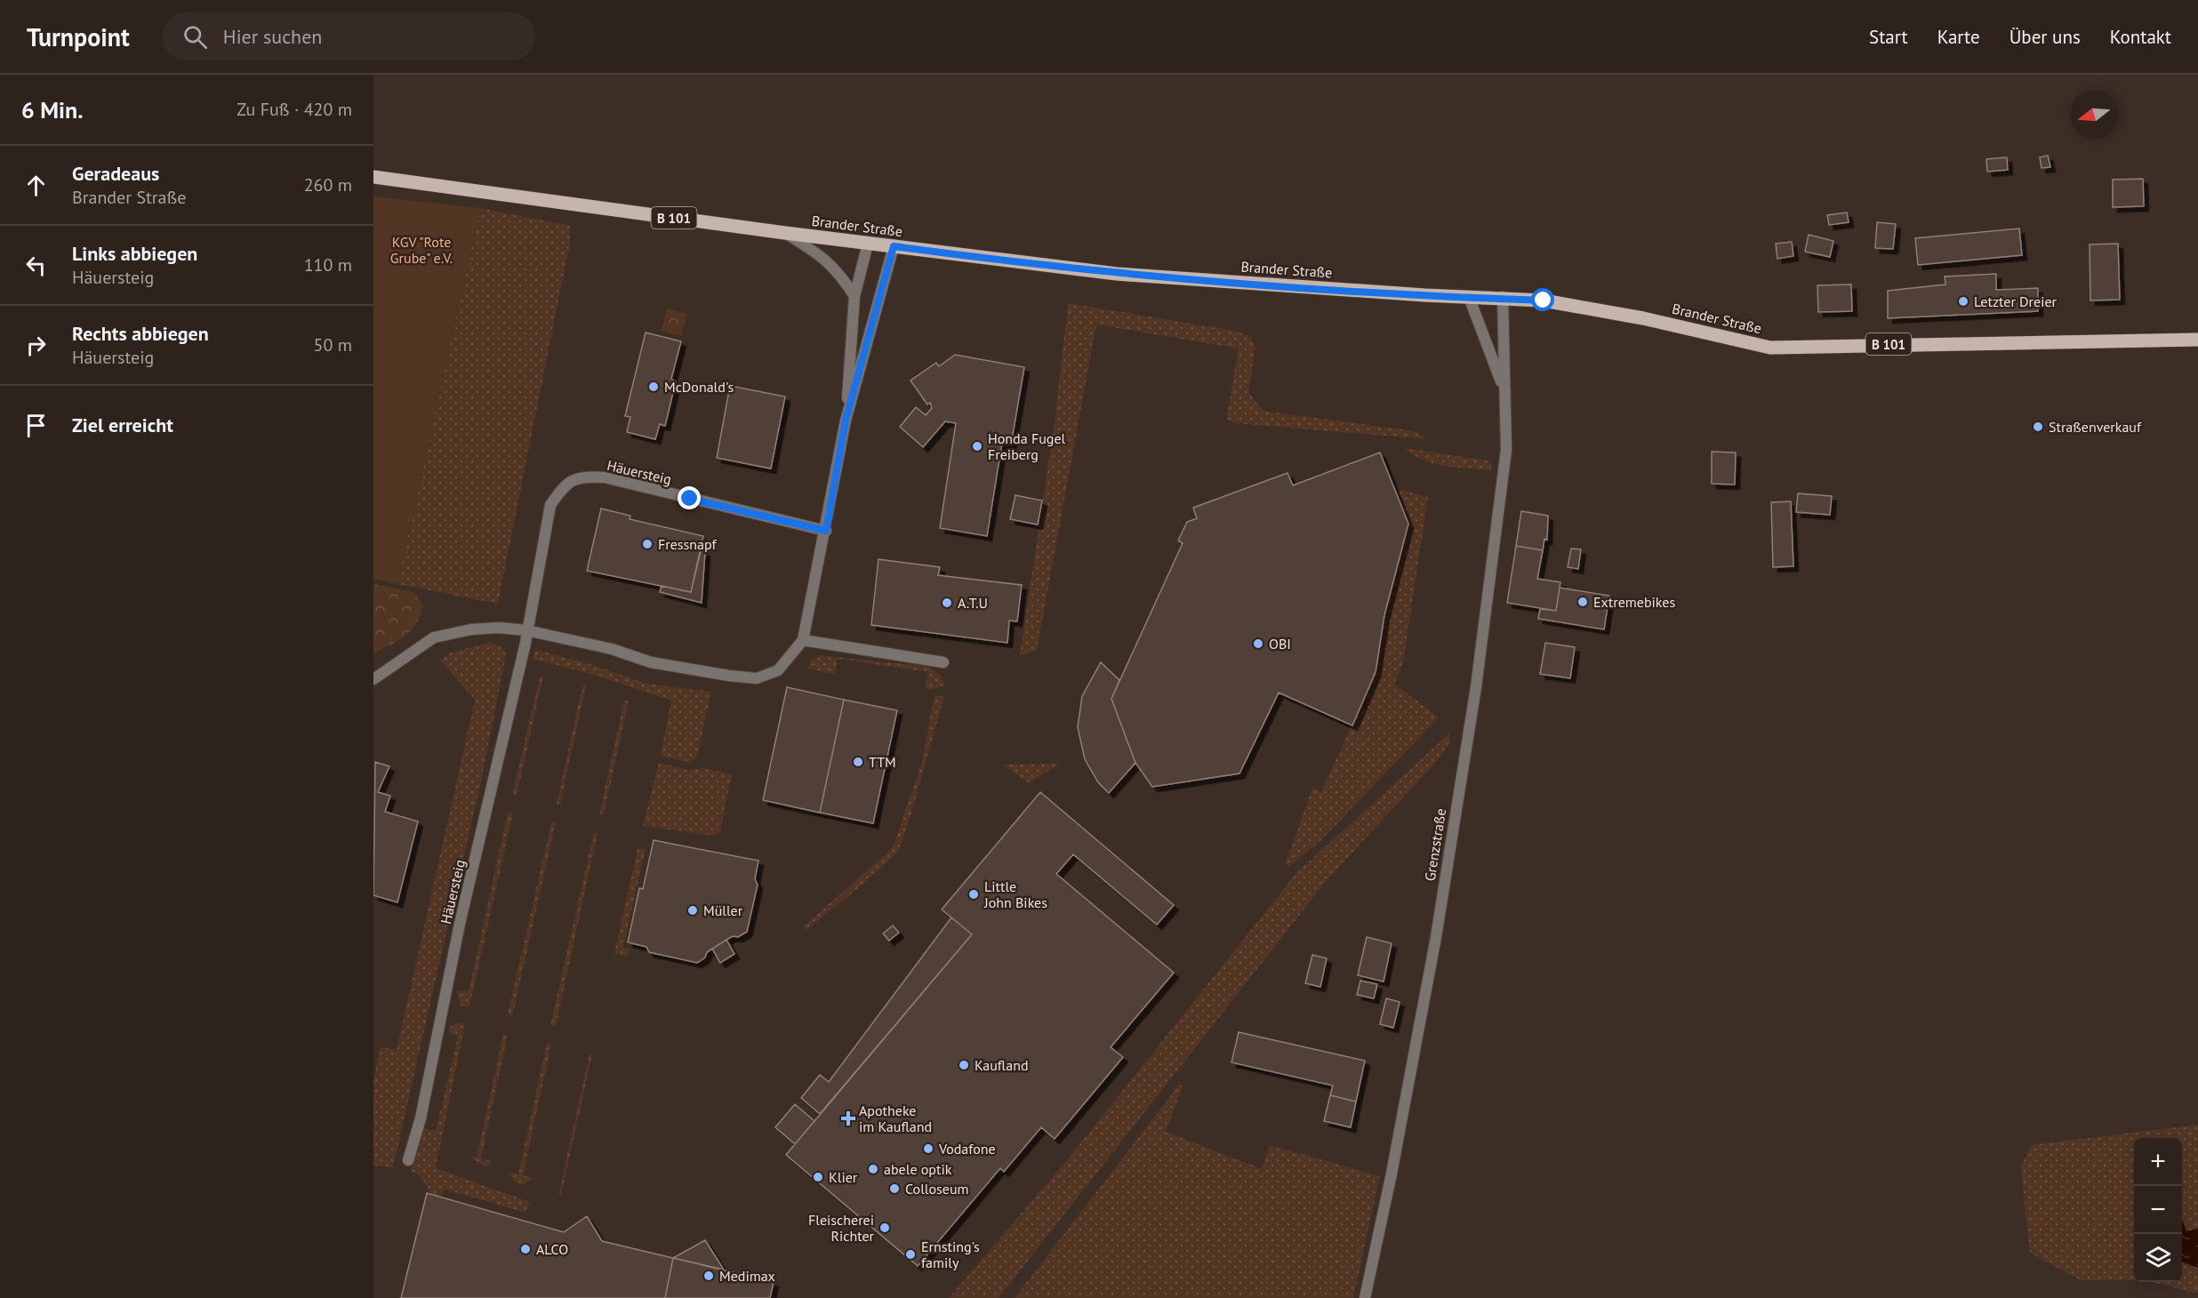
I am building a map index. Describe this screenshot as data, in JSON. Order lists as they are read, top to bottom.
{
  "streets": {
    "main road": ["B 101", "Brander Straße"],
    "street": ["Häuersteig", "Grenzstraße"]
  },
  "crossings": [
    ["Brander Straße", "Grenzstraße"]
  ],
  "parks": ["KGV \"Rote Grube\" e.V."],
  "places": {
    "other": [
      "Letzter Dreier",
      "McDonald's",
      "Straßenverkauf",
      "Honda Fugel Freiberg",
      "Fressnapf",
      "Extremebikes",
      "A.T.U",
      "OBI",
      "TTM",
      "Little John Bikes",
      "Müller",
      "Kaufland",
      "Vodafone",
      "abele optik",
      "Klier",
      "Colloseum",
      "Fleischerei Richter",
      "ALCO",
      "Ernsting's family",
      "Medimax"
    ],
    "health": ["Apotheke im Kaufland"]
  },
  "north": "left",
  "page": {
    "header": "Turnpoint",
    "search": "Hier suchen",
    "nav": [
      "Start",
      "Karte",
      "Über uns",
      "Kontakt"
    ],
    "heading": ["6 Min.", "Zu Fuß · 420 m"],
    "list": [
      ["Geradeaus", "Brander Straße", "260 m"],
      ["Links abbiegen", "Häuersteig", "110 m"],
      ["Rechts abbiegen", "Häuersteig", "50 m"],
      "Ziel erreicht"
    ],
    "map_buttons": ["+", "−"]
  }
}
